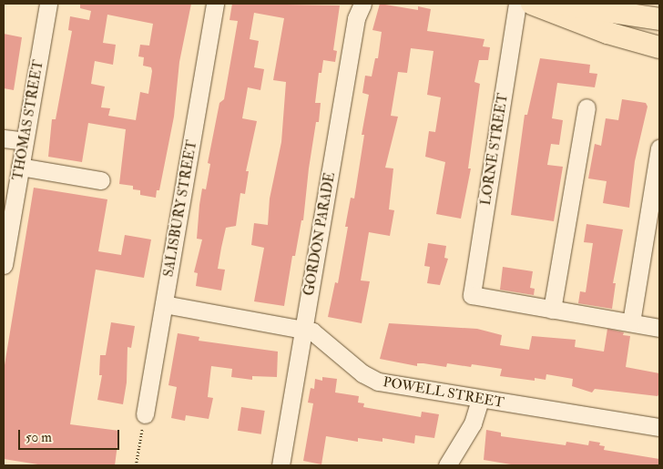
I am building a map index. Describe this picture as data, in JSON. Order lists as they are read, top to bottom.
{
  "streets": {
    "street": [
      "THOMAS STREET",
      "LORNE STREET",
      "SALISBURY STREET",
      "GORDON PARADE",
      "POWELL STREET"
    ]
  },
  "crossings": [
    ["SALISBURY STREET", "POWELL STREET"],
    ["GORDON PARADE", "POWELL STREET"]
  ],
  "scale_bar": "50 m"
}
